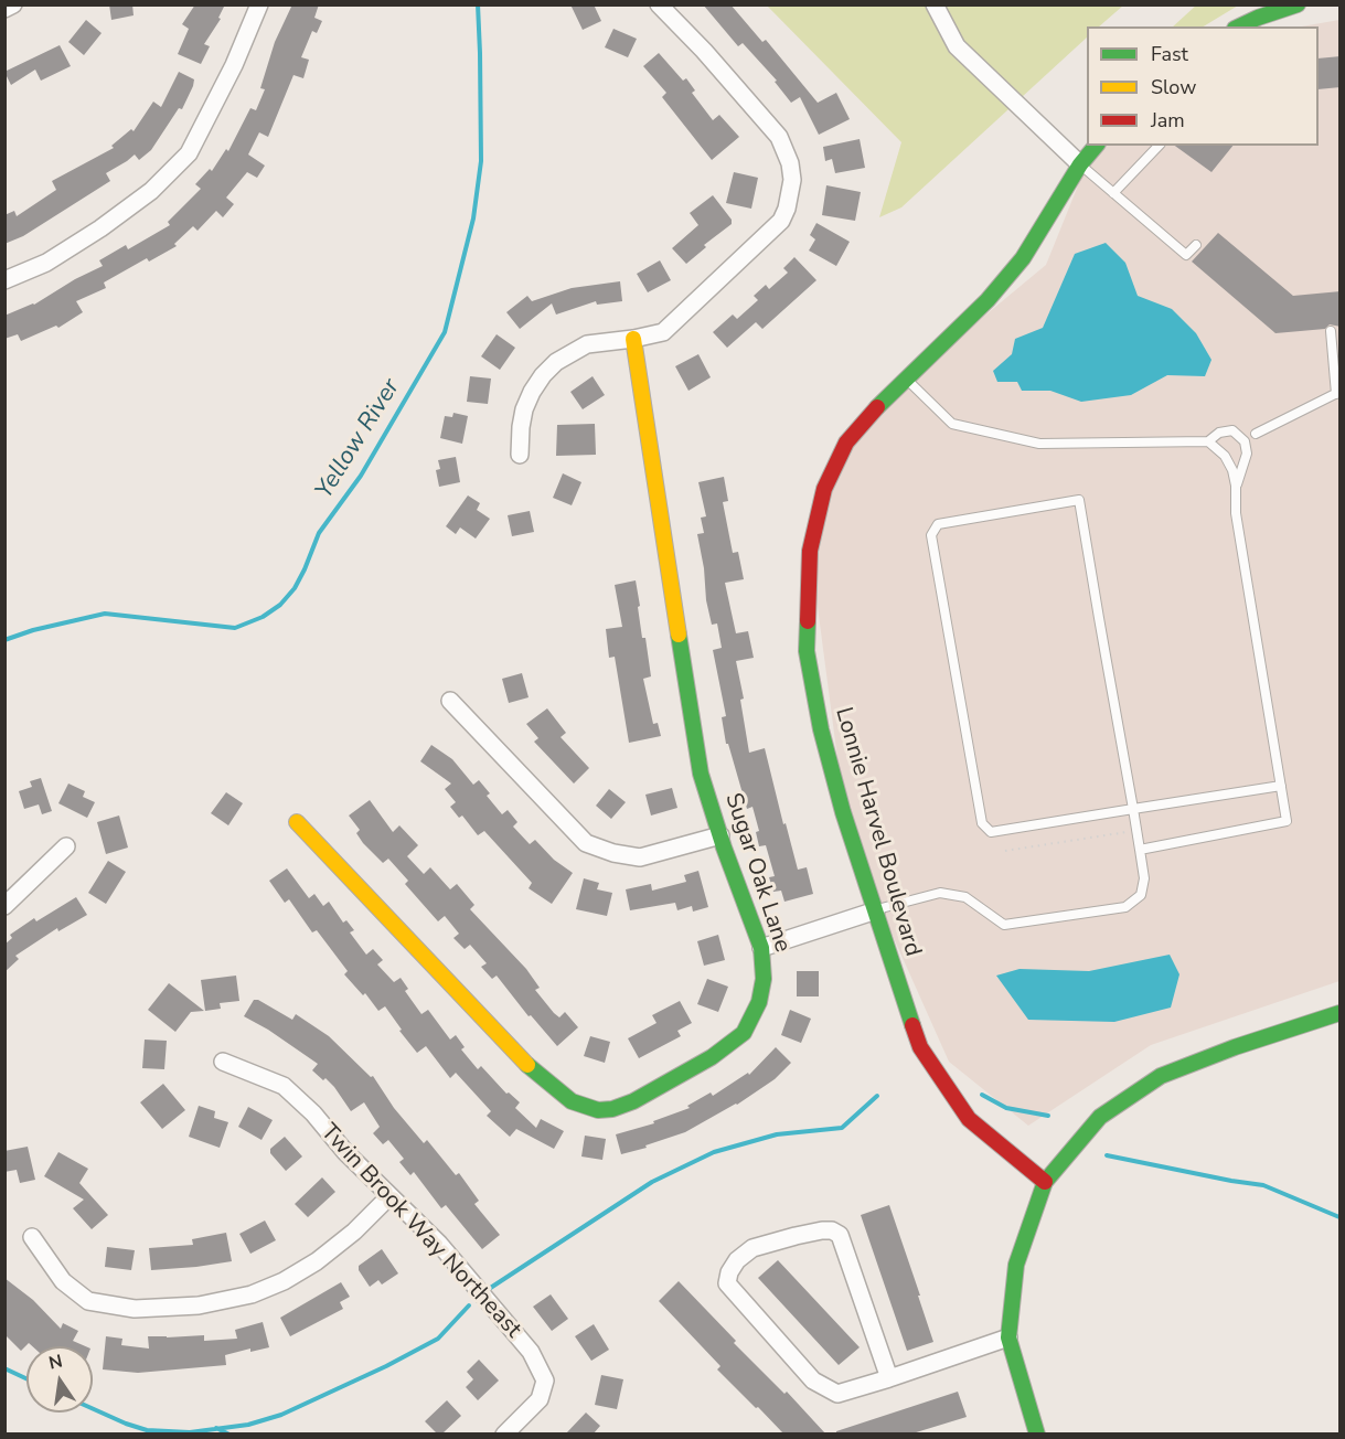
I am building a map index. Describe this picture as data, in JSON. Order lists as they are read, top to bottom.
{
  "streets": {
    "street": ["Lonnie Harvel Boulevard", "Sugar Oak Lane", "Twin Brook Way Northeast"]
  },
  "water": ["Yellow River"],
  "legend": ["Fast", "Slow", "Jam"],
  "north": "top"
}
